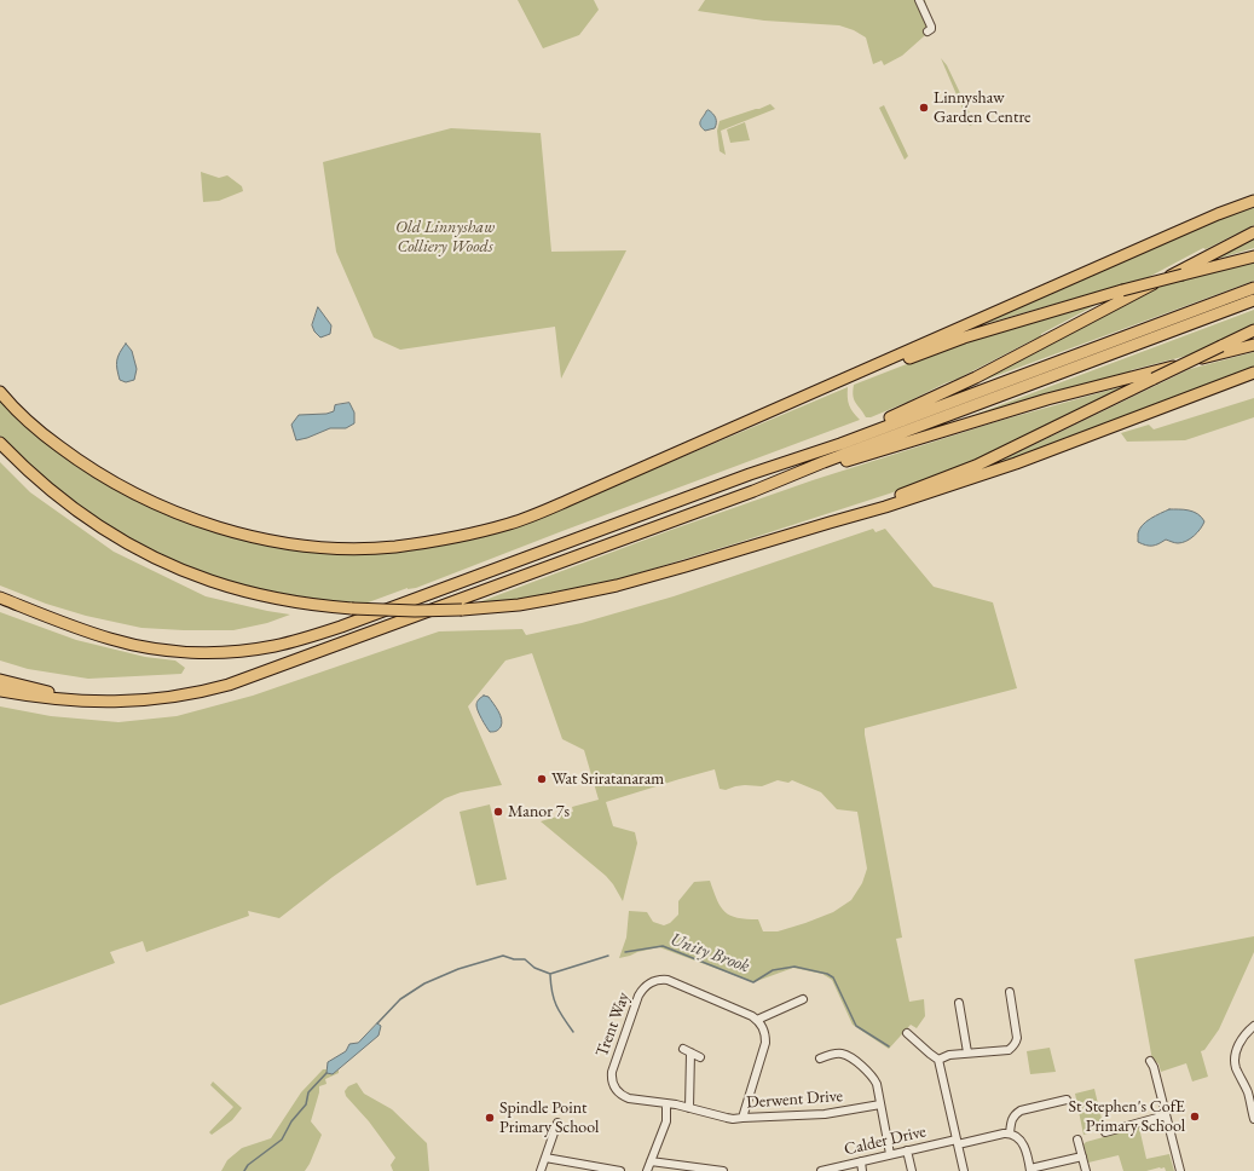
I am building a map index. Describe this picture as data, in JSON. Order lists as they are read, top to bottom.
{
  "streets": {
    "street": ["Trent Way", "Derwent Drive", "Calder Drive"]
  },
  "crossings": [
    ["Trent Way", "Derwent Drive"]
  ],
  "water": ["Unity Brook"],
  "parks": ["Old Linnyshaw Colliery Woods"],
  "places": [
    "Linnyshaw Garden Centre",
    "Wat Sriratanaram",
    "Manor 7s",
    "St Stephen's CofE Primary School",
    "Spindle Point Primary School"
  ]
}
